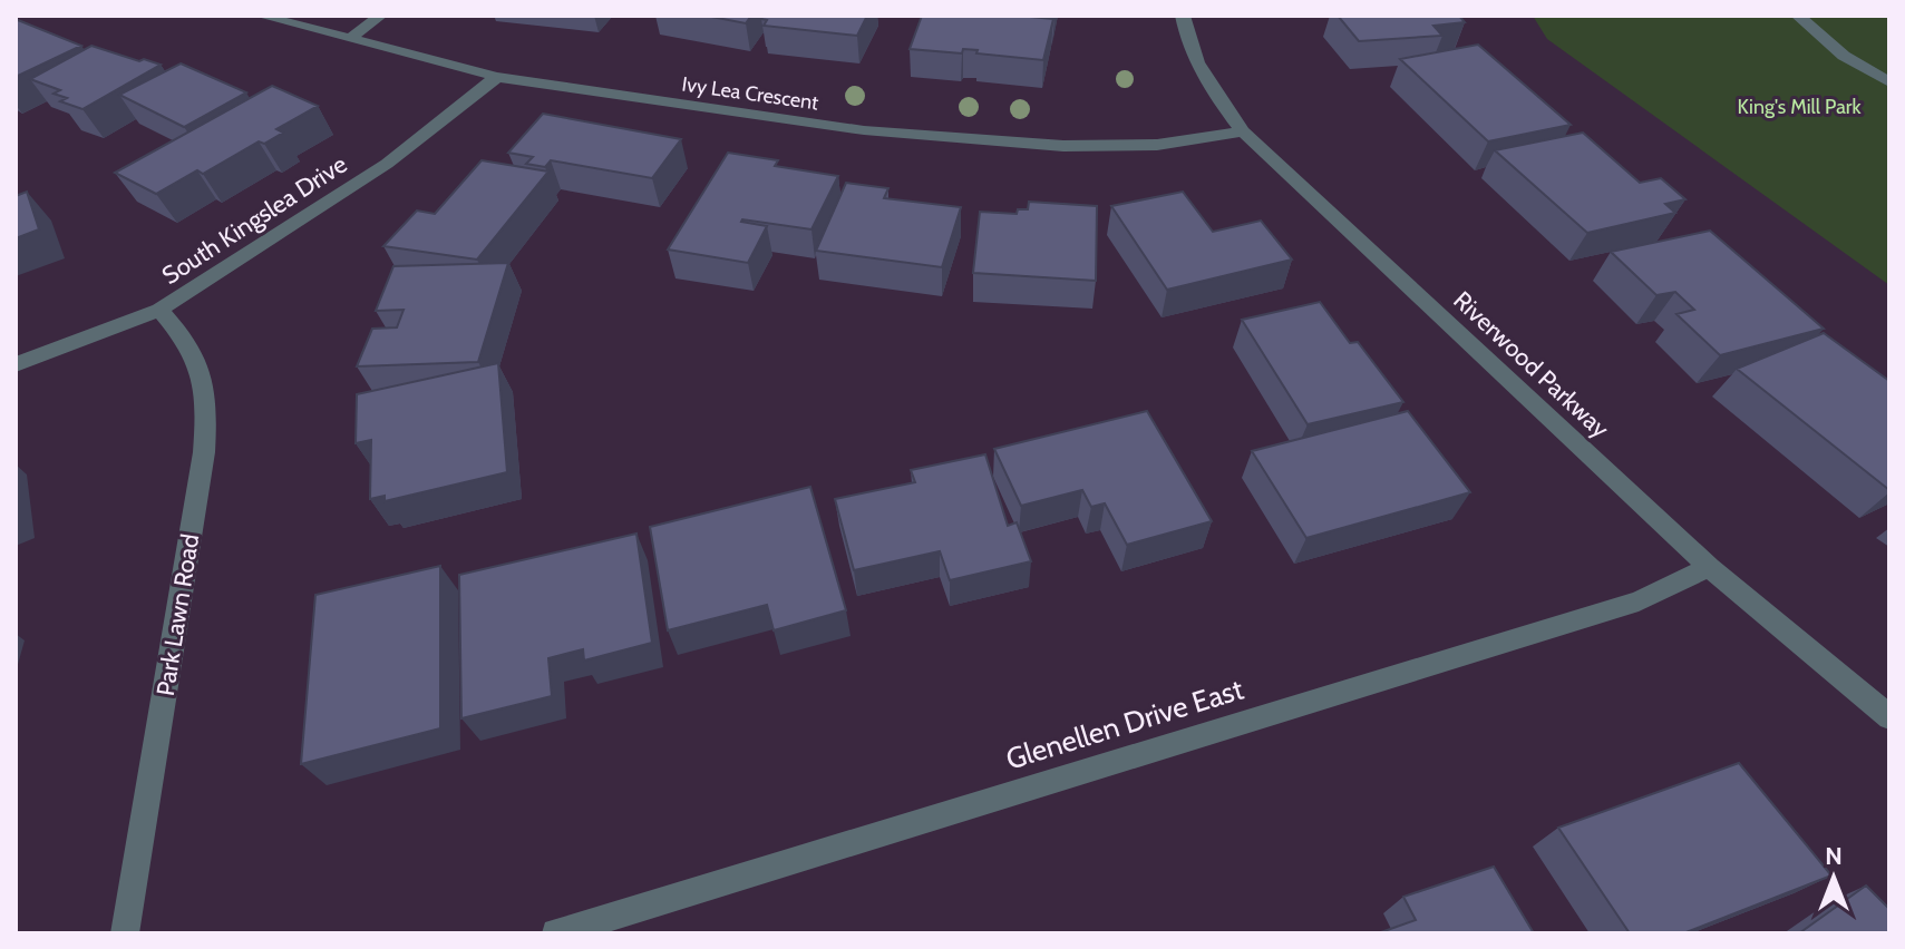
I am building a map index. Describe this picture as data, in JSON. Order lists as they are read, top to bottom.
{
  "streets": {
    "street": [
      "Ivy Lea Crescent",
      "South Kingslea Drive",
      "Riverwood Parkway",
      "Park Lawn Road",
      "Glenellen Drive East"
    ]
  },
  "crossings": [
    ["Ivy Lea Crescent", "South Kingslea Drive"],
    ["Ivy Lea Crescent", "Riverwood Parkway"],
    ["South Kingslea Drive", "Park Lawn Road"],
    ["Riverwood Parkway", "Glenellen Drive East"]
  ],
  "parks": ["King's Mill Park"],
  "north": "top"
}
